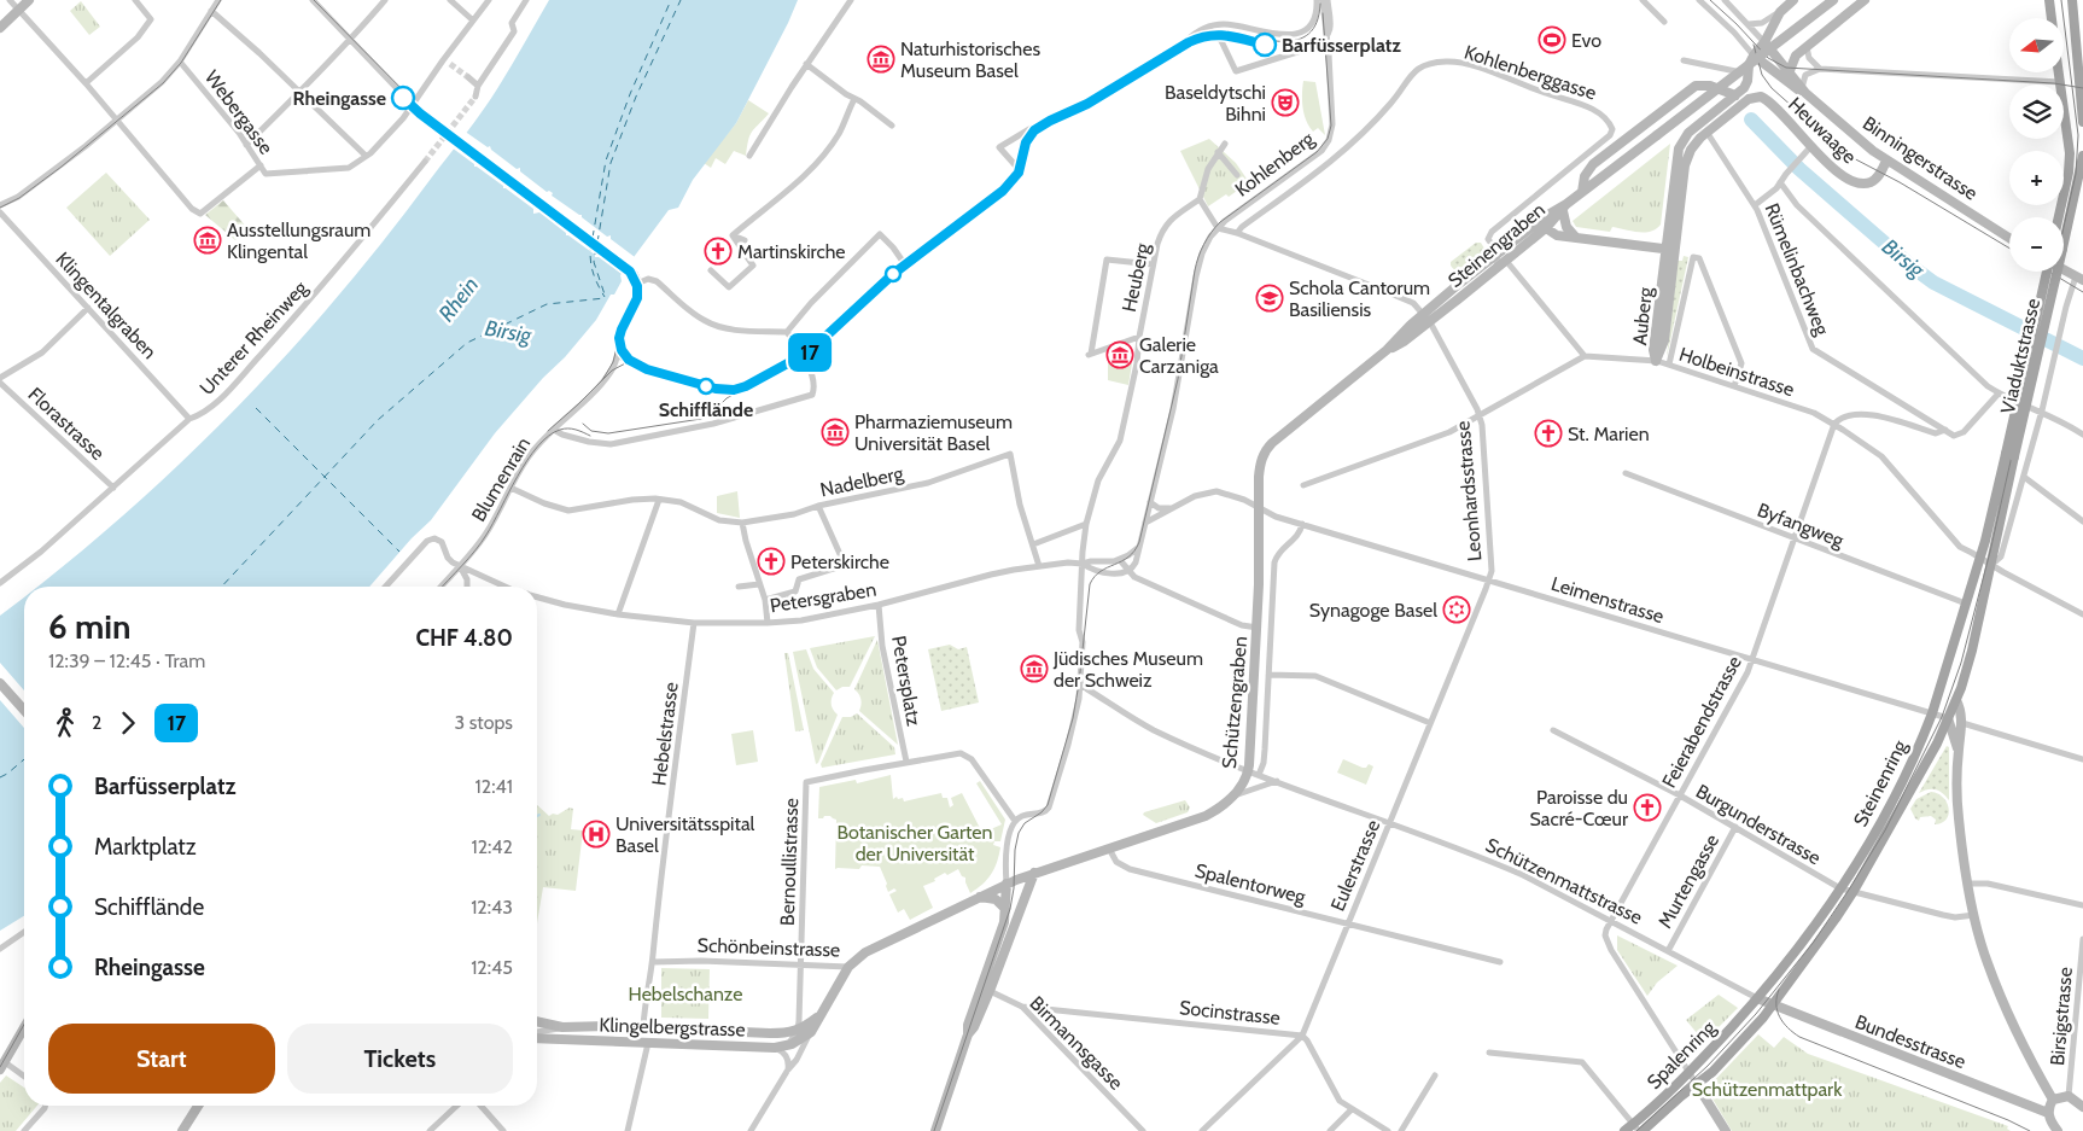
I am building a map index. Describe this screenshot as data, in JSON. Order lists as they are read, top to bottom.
{
  "streets": {
    "main road": [
      "Heuwaage",
      "Binningerstrasse",
      "Steinengraben",
      "Auberg",
      "Viaduktstrasse",
      "Schützengraben",
      "Steinenring",
      "Schönbeinstrasse",
      "Klingelbergstrasse",
      "Bundesstrasse",
      "Spalenring"
    ],
    "street": [
      "Kohlenberggasse",
      "Webergasse",
      "Kohlenberg",
      "Rümelinbachweg",
      "Heuberg",
      "Klingentalgraben",
      "Unterer Rheinweg",
      "Holbeinstrasse",
      "Florastrasse",
      "Blumenrain",
      "Nadelberg",
      "Leonhardsstrasse",
      "Byfangweg",
      "Petersgraben",
      "Leimenstrasse",
      "Petersplatz",
      "Feierabendstrasse",
      "Hebelstrasse",
      "Burgunderstrasse",
      "Bernoullistrasse",
      "Eulerstrasse",
      "Schützenmattstrasse",
      "Murtengasse",
      "Spalentorweg",
      "Socinstrasse",
      "Birsigstrasse",
      "Birmannsgasse"
    ]
  },
  "crossings": [
    ["Kohlenberggasse", "Steinengraben"],
    ["Kohlenberggasse", "Leonhardsstrasse"],
    ["Heuwaage", "Binningerstrasse"],
    ["Heuwaage", "Auberg"],
    ["Kohlenberg", "Leonhardsstrasse"],
    ["Kohlenberg", "Petersgraben"],
    ["Kohlenberg", "Leimenstrasse"],
    ["Steinengraben", "Leonhardsstrasse"],
    ["Steinengraben", "Schützengraben"],
    ["Rümelinbachweg", "Auberg"],
    ["Heuberg", "Petersgraben"],
    ["Heuberg", "Schützenmattstrasse"],
    ["Klingentalgraben", "Unterer Rheinweg"],
    ["Auberg", "Holbeinstrasse"],
    ["Unterer Rheinweg", "Florastrasse"],
    ["Viaduktstrasse", "Holbeinstrasse"],
    ["Viaduktstrasse", "Steinenring"],
    ["Holbeinstrasse", "Feierabendstrasse"],
    ["Holbeinstrasse", "Steinenring"],
    ["Blumenrain", "Petersgraben"],
    ["Leonhardsstrasse", "Leimenstrasse"],
    ["Leonhardsstrasse", "Eulerstrasse"],
    ["Byfangweg", "Feierabendstrasse"],
    ["Byfangweg", "Steinenring"],
    ["Petersgraben", "Petersplatz"],
    ["Petersgraben", "Hebelstrasse"],
    ["Leimenstrasse", "Schützengraben"],
    ["Leimenstrasse", "Feierabendstrasse"],
    ["Leimenstrasse", "Steinenring"],
    ["Leimenstrasse", "Eulerstrasse"],
    ["Petersplatz", "Bernoullistrasse"],
    ["Schützengraben", "Schützenmattstrasse"],
    ["Schützengraben", "Spalentorweg"],
    ["Schützengraben", "Schönbeinstrasse"],
    ["Feierabendstrasse", "Burgunderstrasse"],
    ["Feierabendstrasse", "Schützenmattstrasse"],
    ["Hebelstrasse", "Schönbeinstrasse"],
    ["Hebelstrasse", "Klingelbergstrasse"],
    ["Steinenring", "Burgunderstrasse"],
    ["Steinenring", "Schützenmattstrasse"],
    ["Steinenring", "Bundesstrasse"],
    ["Steinenring", "Spalenring"],
    ["Burgunderstrasse", "Murtengasse"],
    ["Bernoullistrasse", "Schönbeinstrasse"],
    ["Bernoullistrasse", "Klingelbergstrasse"],
    ["Eulerstrasse", "Schützenmattstrasse"],
    ["Eulerstrasse", "Spalentorweg"],
    ["Eulerstrasse", "Socinstrasse"],
    ["Schützenmattstrasse", "Murtengasse"],
    ["Schützenmattstrasse", "Bundesstrasse"],
    ["Schützenmattstrasse", "Spalenring"],
    ["Socinstrasse", "Birmannsgasse"],
    ["Bundesstrasse", "Spalenring"]
  ],
  "water": ["Birsig", "Rhein"],
  "parks": ["Botanischer Garten der Universität", "Hebelschanze", "Schützenmattpark"],
  "places": {
    "sports": ["Evo"],
    "other": ["Barfüsserplatz", "Rheingasse", "Schifflände"],
    "museum": [
      "Naturhistorisches Museum Basel",
      "Ausstellungsraum Klingental",
      "Galerie Carzaniga",
      "Pharmaziemuseum Universität Basel",
      "Jüdisches Museum der Schweiz"
    ],
    "theatre": ["Baseldytschi Bihni"],
    "church": [
      "Martinskirche",
      "St. Marien",
      "Peterskirche",
      "Paroisse du Sacré-Cœur"
    ],
    "school or university": ["Schola Cantorum Basiliensis"],
    "synagogue": ["Synagoge Basel"],
    "hospital": ["Universitätsspital Basel"]
  },
  "lines": ["tram line 17"],
  "north": "left",
  "page": {
    "on_map": "17",
    "map_buttons": ["+", "−"],
    "heading": ["6 min", "12:39 – 12:45 · Tram", "CHF 4.80"],
    "legs": ["2", "17", "3 stops"],
    "list": [
      {
        "name": "Barfüsserplatz",
        "value": "12:41"
      },
      {
        "name": "Marktplatz",
        "value": "12:42"
      },
      {
        "name": "Schifflände",
        "value": "12:43"
      },
      {
        "name": "Rheingasse",
        "value": "12:45"
      }
    ],
    "buttons": ["Start", "Tickets"]
  }
}
